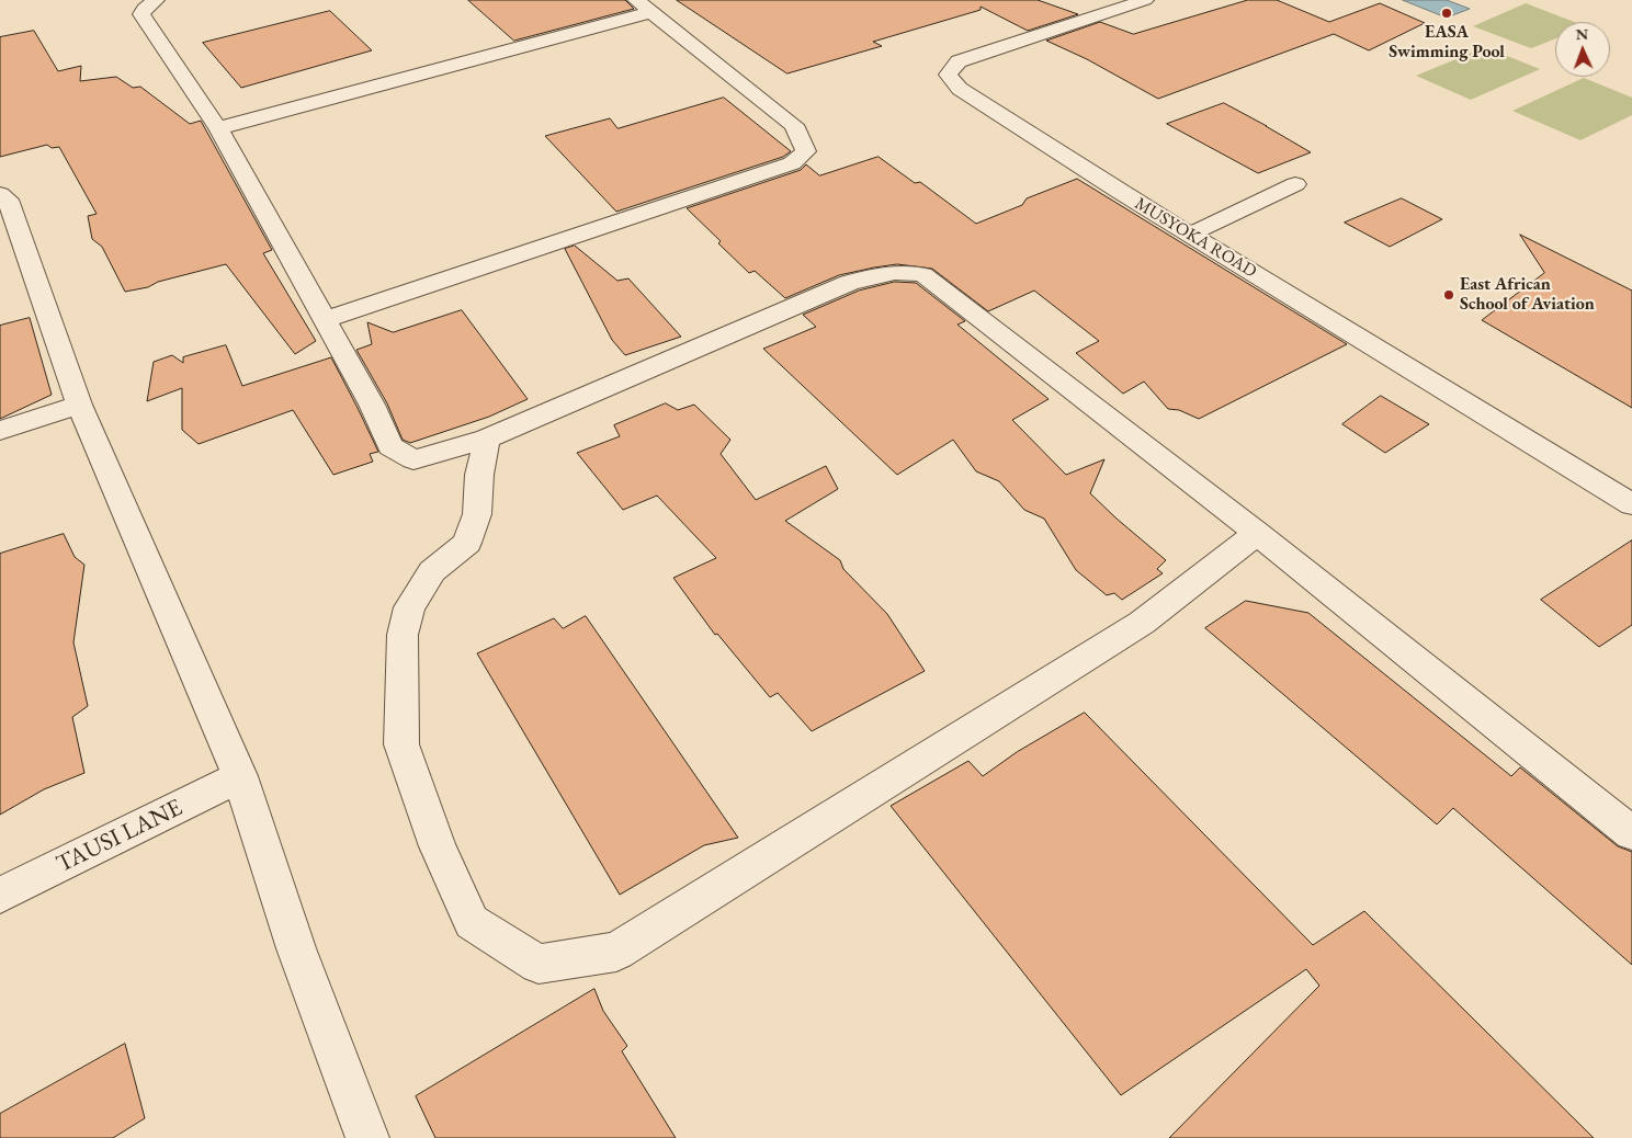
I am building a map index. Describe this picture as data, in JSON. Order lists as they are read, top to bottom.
{
  "streets": {
    "street": ["MUSYOKA ROAD", "TAUSI LANE"]
  },
  "places": ["EASA Swimming Pool", "East African School of Aviation"],
  "north": "top"
}
